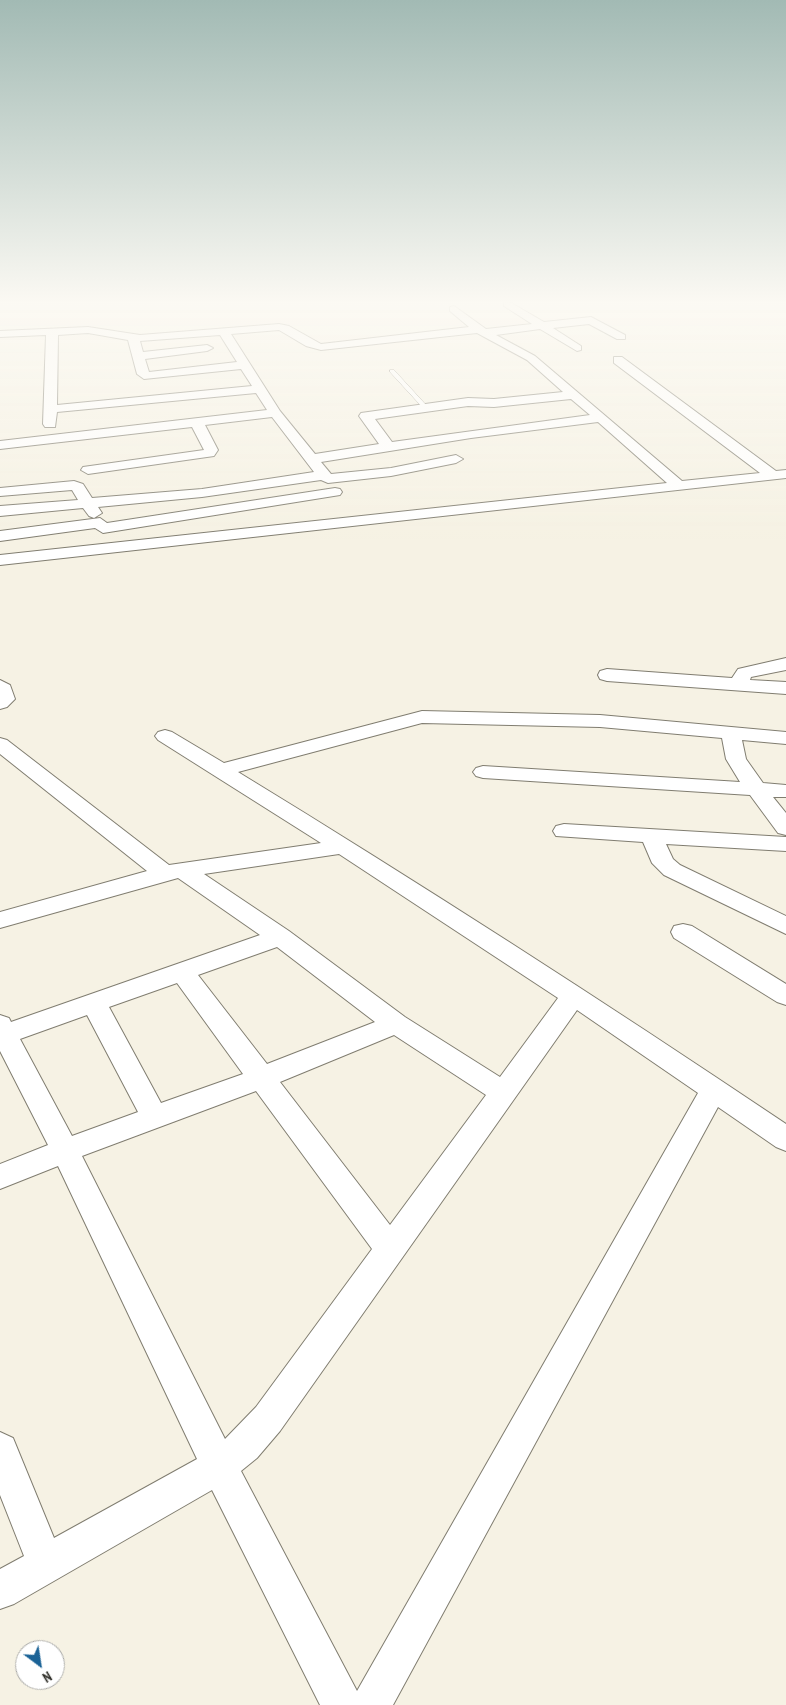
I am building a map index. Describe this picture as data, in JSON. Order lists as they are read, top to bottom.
{
  "north": "bottom right"
}
